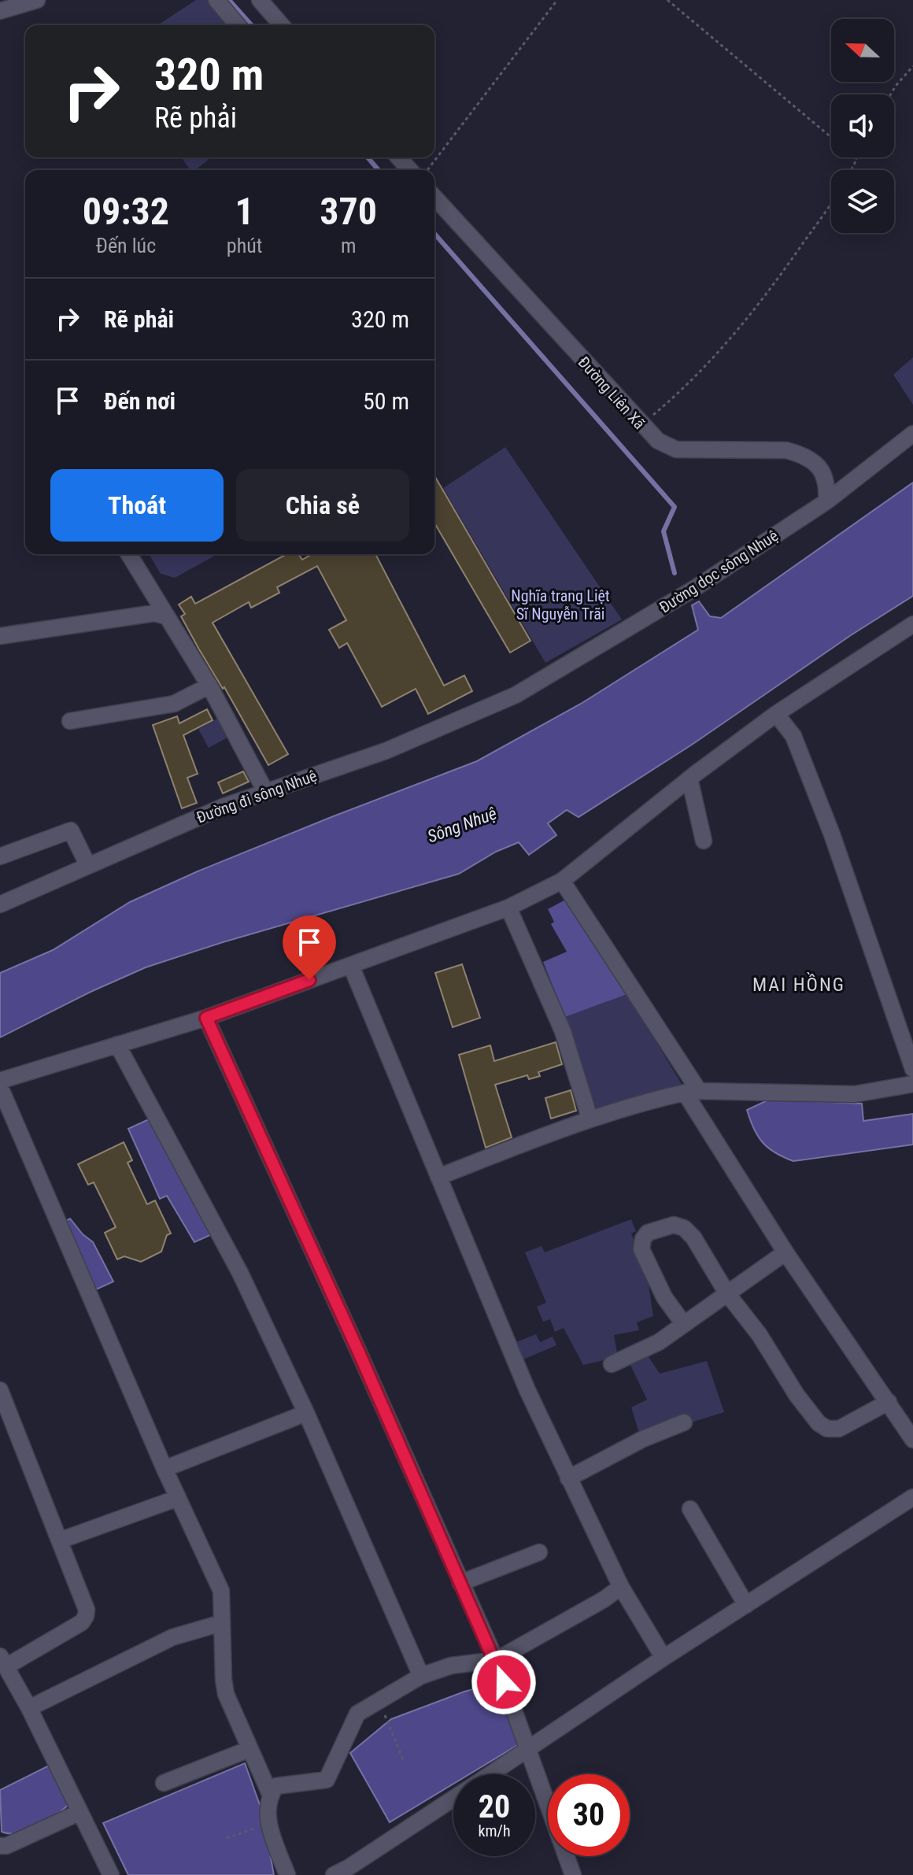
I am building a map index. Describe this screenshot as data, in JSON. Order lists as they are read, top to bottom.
{
  "streets": {
    "street": ["Đường Liên Xã", "Đường dọc sông Nhuệ", "Đường đi sông Nhuệ"]
  },
  "crossings": [
    ["Đường Liên Xã", "Đường dọc sông Nhuệ"],
    ["Đường dọc sông Nhuệ", "Đường đi sông Nhuệ"]
  ],
  "districts": ["MAI HỒNG"],
  "water": ["Sông Nhuệ"],
  "parks": ["Nghĩa trang Liệt Sĩ Nguyễn Trãi"],
  "north": "left",
  "page": {
    "turn": ["320 m", "Rẽ phải"],
    "eta": [
      "09:32",
      "Đến lúc",
      "1",
      "phút",
      "370",
      "m"
    ],
    "list": [
      {
        "name": "Rẽ phải",
        "value": "320 m"
      },
      {
        "name": "Đến nơi",
        "value": "50 m"
      }
    ],
    "buttons": ["Thoát", "Chia sẻ"],
    "speed": "20 km/h",
    "limit": "30"
  }
}
